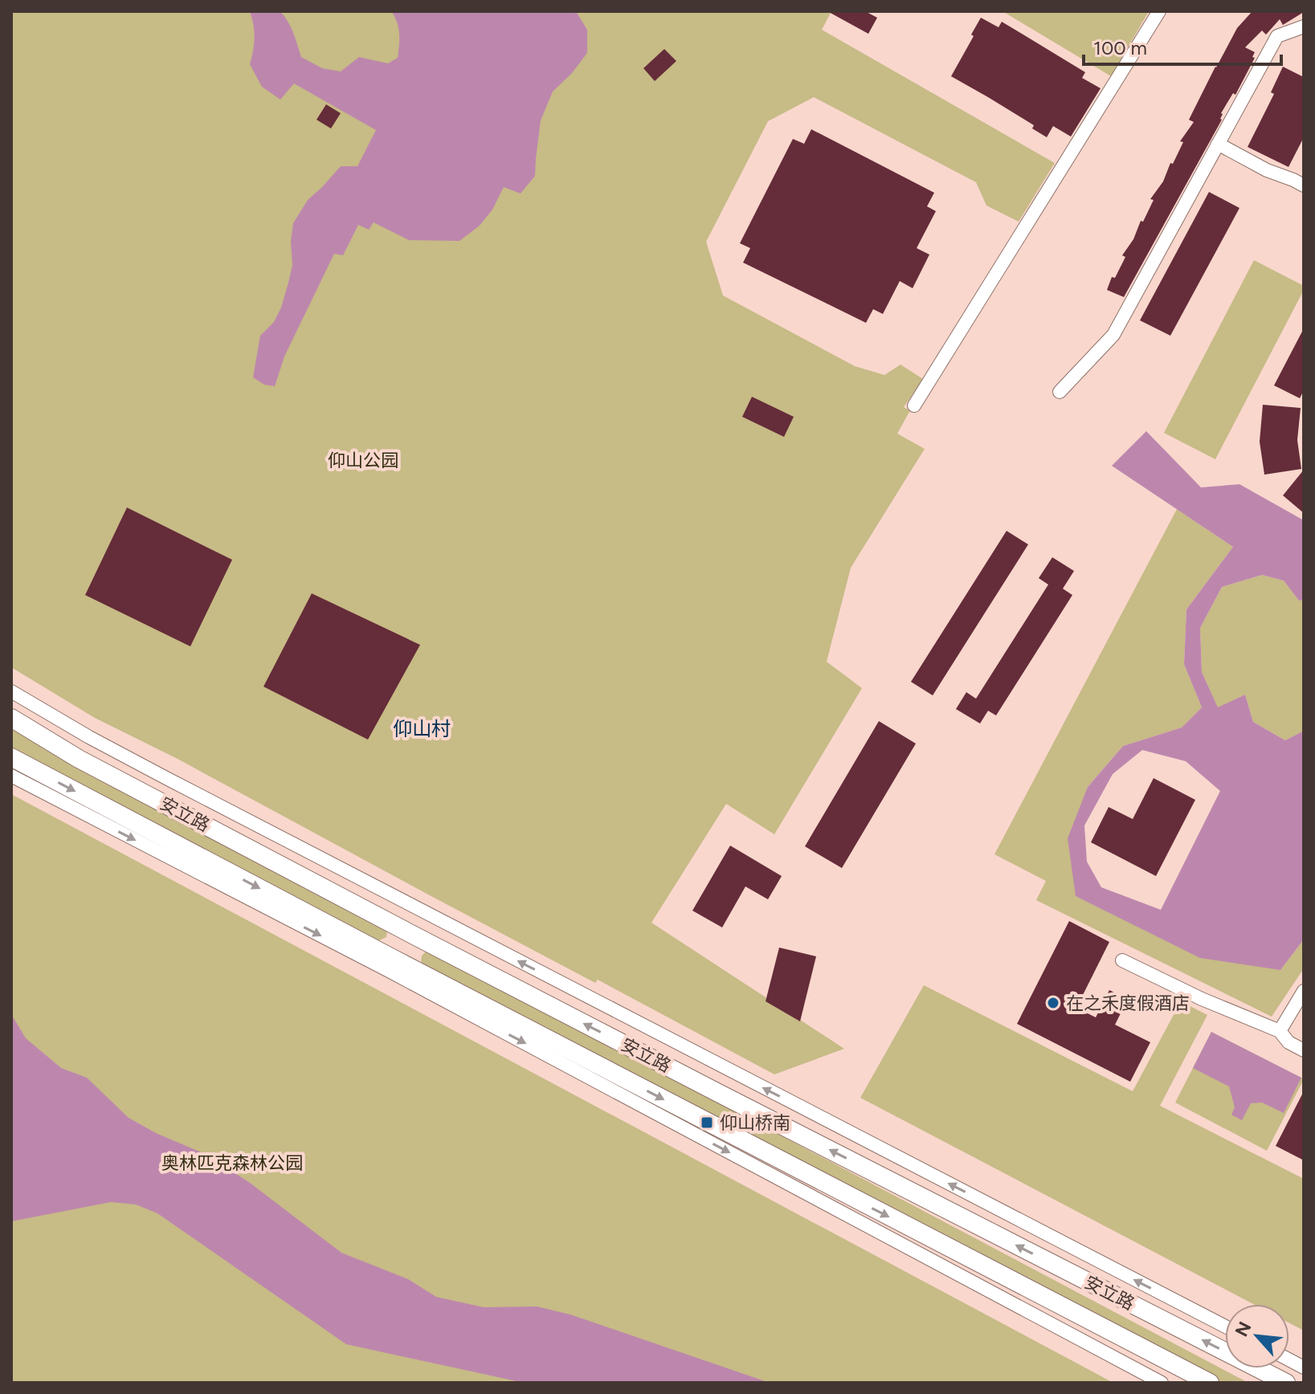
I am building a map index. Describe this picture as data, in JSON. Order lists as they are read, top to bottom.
{
  "streets": {
    "main road": ["安立路"]
  },
  "districts": ["仰山村"],
  "parks": ["仰山公园", "奥林匹克森林公园"],
  "places": {
    "other": ["在之禾度假酒店"],
    "transit": ["仰山桥南"]
  },
  "scale_bar": "100 m",
  "north": "top left"
}
